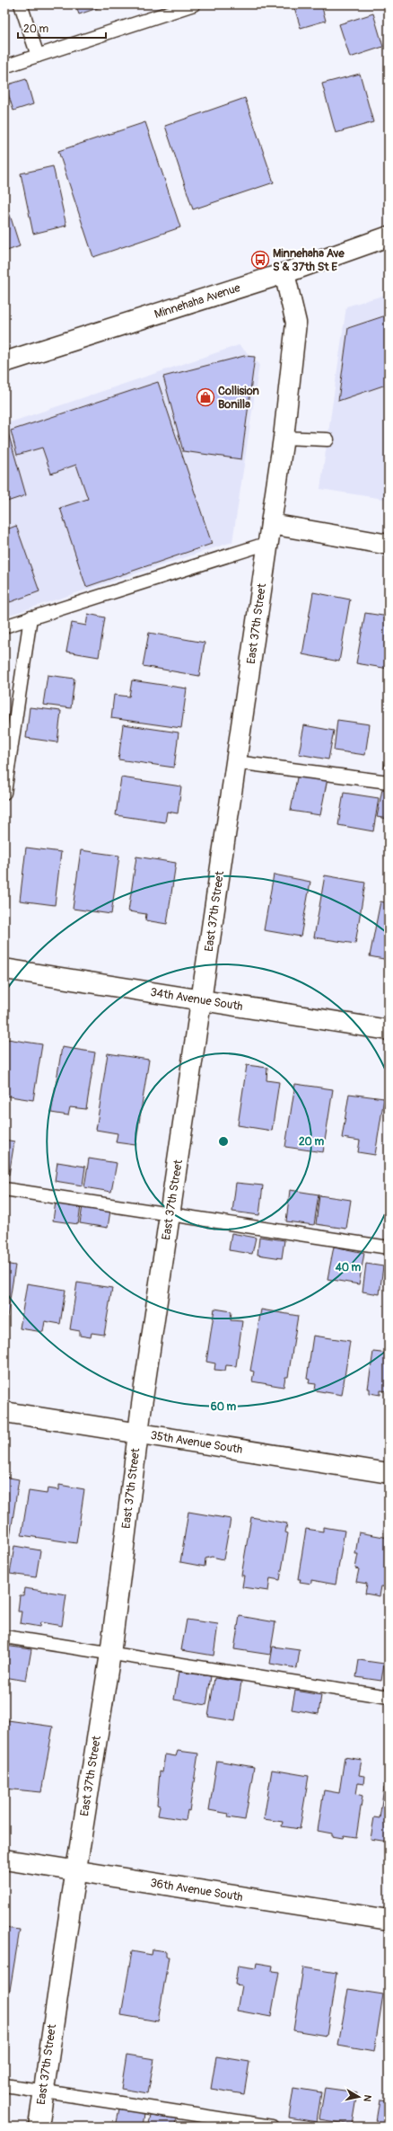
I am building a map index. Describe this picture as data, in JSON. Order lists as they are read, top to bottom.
{
  "streets": {
    "street": [
      "Minnehaha Avenue",
      "East 37th Street",
      "34th Avenue South",
      "35th Avenue South",
      "36th Avenue South"
    ]
  },
  "crossings": [
    ["Minnehaha Avenue", "East 37th Street"],
    ["East 37th Street", "34th Avenue South"],
    ["East 37th Street", "35th Avenue South"],
    ["East 37th Street", "36th Avenue South"]
  ],
  "places": {
    "bus stop": ["Minnehaha Ave S & 37th St E"],
    "shop": ["Collision Bonilla"]
  },
  "scale_bar": "20 m",
  "north": "right",
  "rings": ["20 m", "40 m", "60 m"]
}
